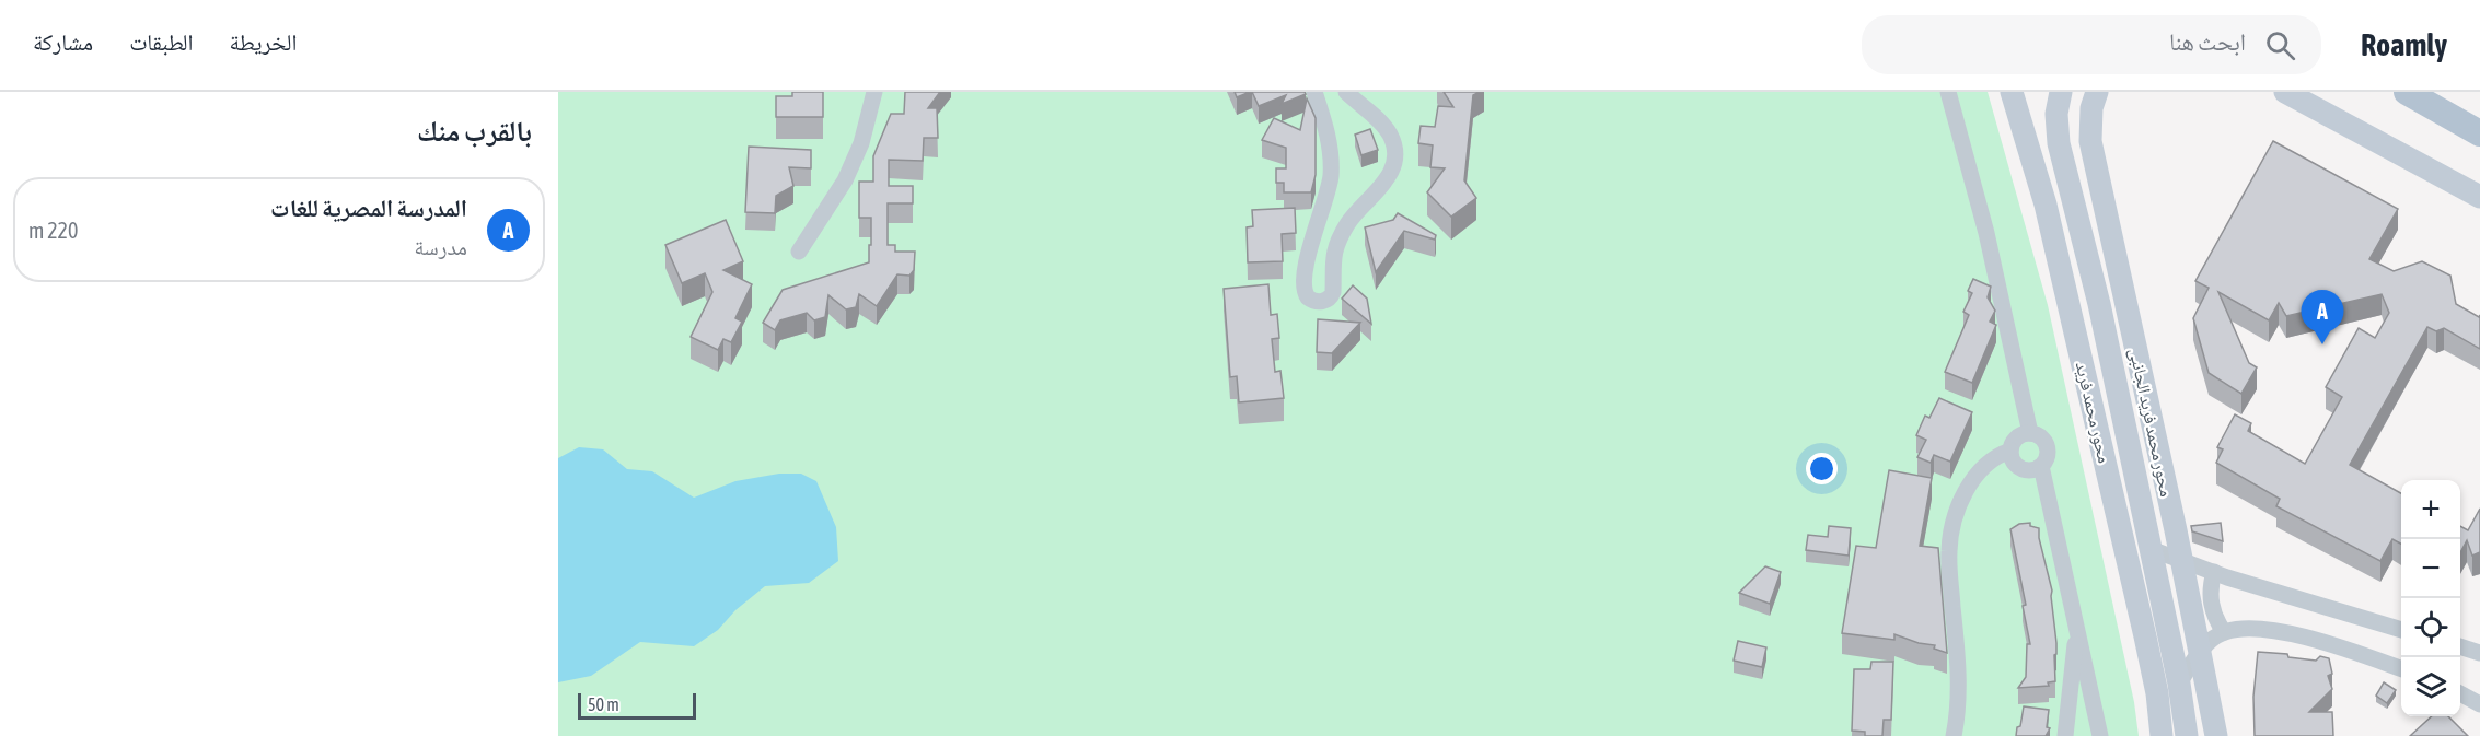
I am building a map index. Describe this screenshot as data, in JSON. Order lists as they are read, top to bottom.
{
  "streets": {
    "main road": ["محور محمد فريد", "محور محمد فريد الجانبى"]
  },
  "scale_bar": "50 m",
  "page": {
    "header": "Roamly",
    "search": "ابحث هنا",
    "nav": ["الخريطة", "الطبقات", "مشاركة"],
    "heading": "بالقرب منك",
    "list": [
      {
        "mark": "A",
        "name": "المدرسة المصرية للغات",
        "note": "مدرسة",
        "value": "220 m"
      }
    ],
    "pins": "A",
    "map_buttons": ["+", "−"],
    "scale": "50 m"
  }
}
